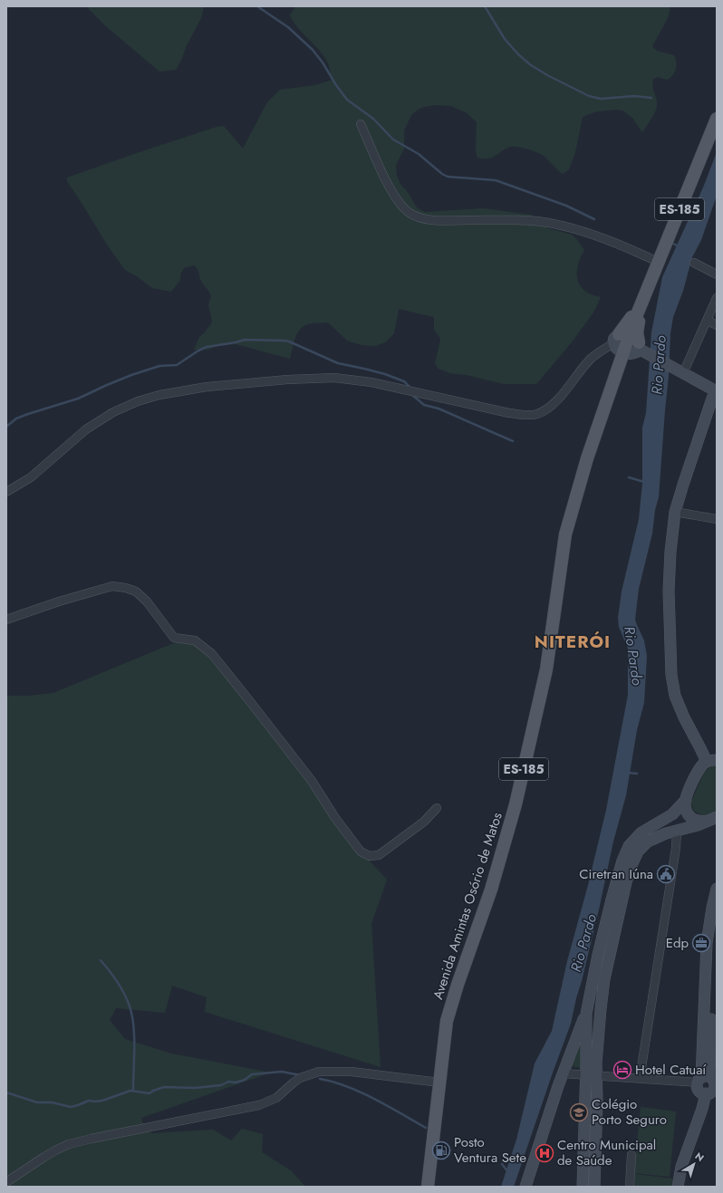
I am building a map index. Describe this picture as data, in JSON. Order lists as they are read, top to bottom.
{
  "streets": {
    "main road": ["ES-185", "Avenida Amintas Osório de Matos"]
  },
  "districts": ["NITERÓI"],
  "water": ["Rio Pardo"],
  "places": {
    "public building": ["Ciretran Iúna"],
    "office": ["Edp"],
    "hotel": ["Hotel Catuaí"],
    "school or university": ["Colégio Porto Seguro"],
    "fuel station": ["Posto Ventura Sete"],
    "hospital": ["Centro Municipal de Saúde"]
  },
  "north": "top right"
}
